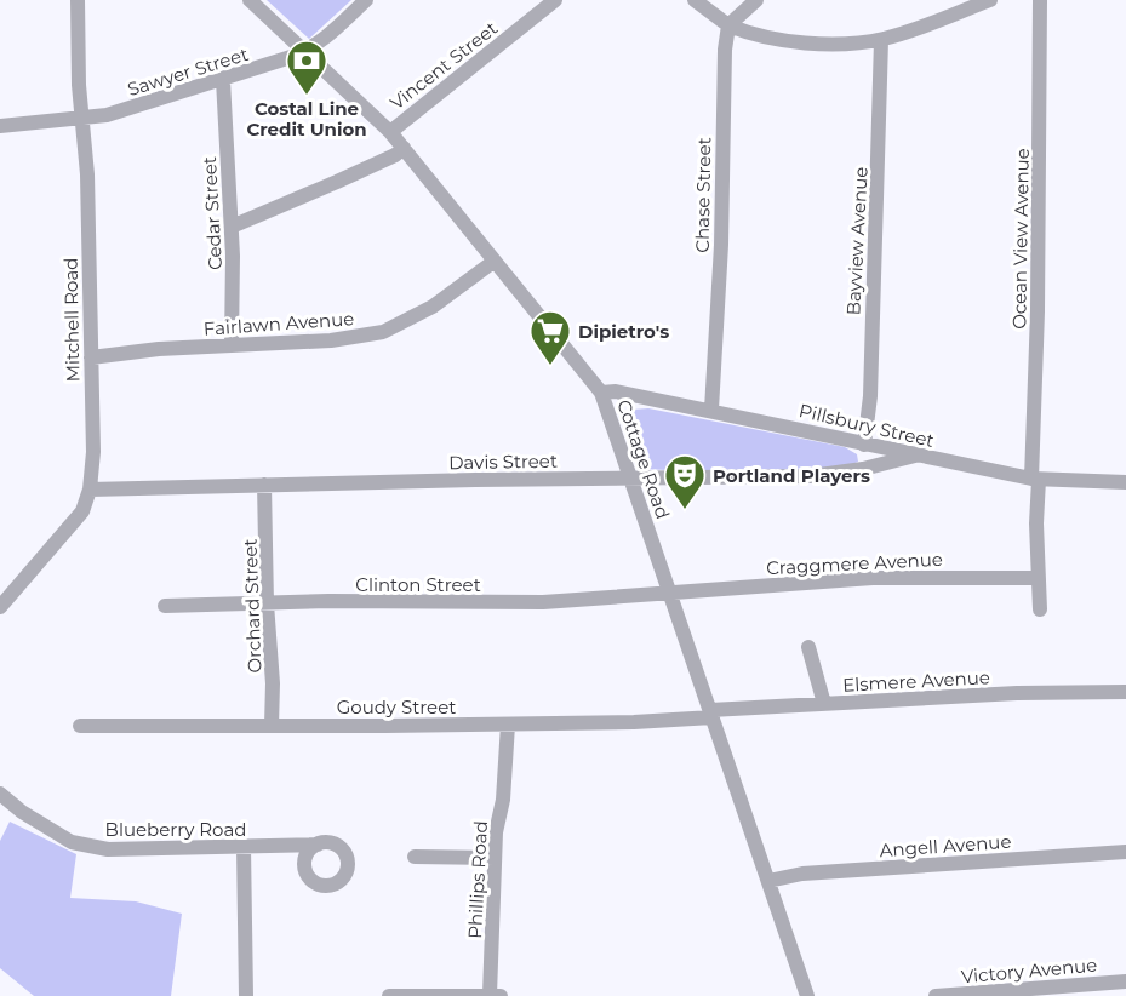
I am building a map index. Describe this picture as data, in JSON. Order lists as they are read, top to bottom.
{
  "streets": {
    "street": [
      "Vincent Street",
      "Sawyer Street",
      "Chase Street",
      "Cedar Street",
      "Ocean View Avenue",
      "Bayview Avenue",
      "Mitchell Road",
      "Fairlawn Avenue",
      "Pillsbury Street",
      "Cottage Road",
      "Davis Street",
      "Craggmere Avenue",
      "Clinton Street",
      "Orchard Street",
      "Elsmere Avenue",
      "Goudy Street",
      "Blueberry Road",
      "Angell Avenue",
      "Phillips Road",
      "Victory Avenue"
    ]
  },
  "crossings": [
    ["Vincent Street", "Cottage Road"],
    ["Sawyer Street", "Cedar Street"],
    ["Sawyer Street", "Mitchell Road"],
    ["Sawyer Street", "Cottage Road"],
    ["Chase Street", "Pillsbury Street"],
    ["Cedar Street", "Fairlawn Avenue"],
    ["Ocean View Avenue", "Pillsbury Street"],
    ["Ocean View Avenue", "Craggmere Avenue"],
    ["Bayview Avenue", "Pillsbury Street"],
    ["Mitchell Road", "Fairlawn Avenue"],
    ["Mitchell Road", "Davis Street"],
    ["Fairlawn Avenue", "Cottage Road"],
    ["Pillsbury Street", "Cottage Road"],
    ["Pillsbury Street", "Davis Street"],
    ["Cottage Road", "Davis Street"],
    ["Cottage Road", "Craggmere Avenue"],
    ["Cottage Road", "Clinton Street"],
    ["Cottage Road", "Elsmere Avenue"],
    ["Cottage Road", "Goudy Street"],
    ["Cottage Road", "Angell Avenue"],
    ["Davis Street", "Orchard Street"],
    ["Craggmere Avenue", "Clinton Street"],
    ["Clinton Street", "Orchard Street"],
    ["Orchard Street", "Goudy Street"],
    ["Elsmere Avenue", "Goudy Street"],
    ["Goudy Street", "Phillips Road"]
  ],
  "places": {
    "bank": ["Costal Line Credit Union"],
    "supermarket": ["Dipietro's"],
    "theatre": ["Portland Players"]
  }
}
